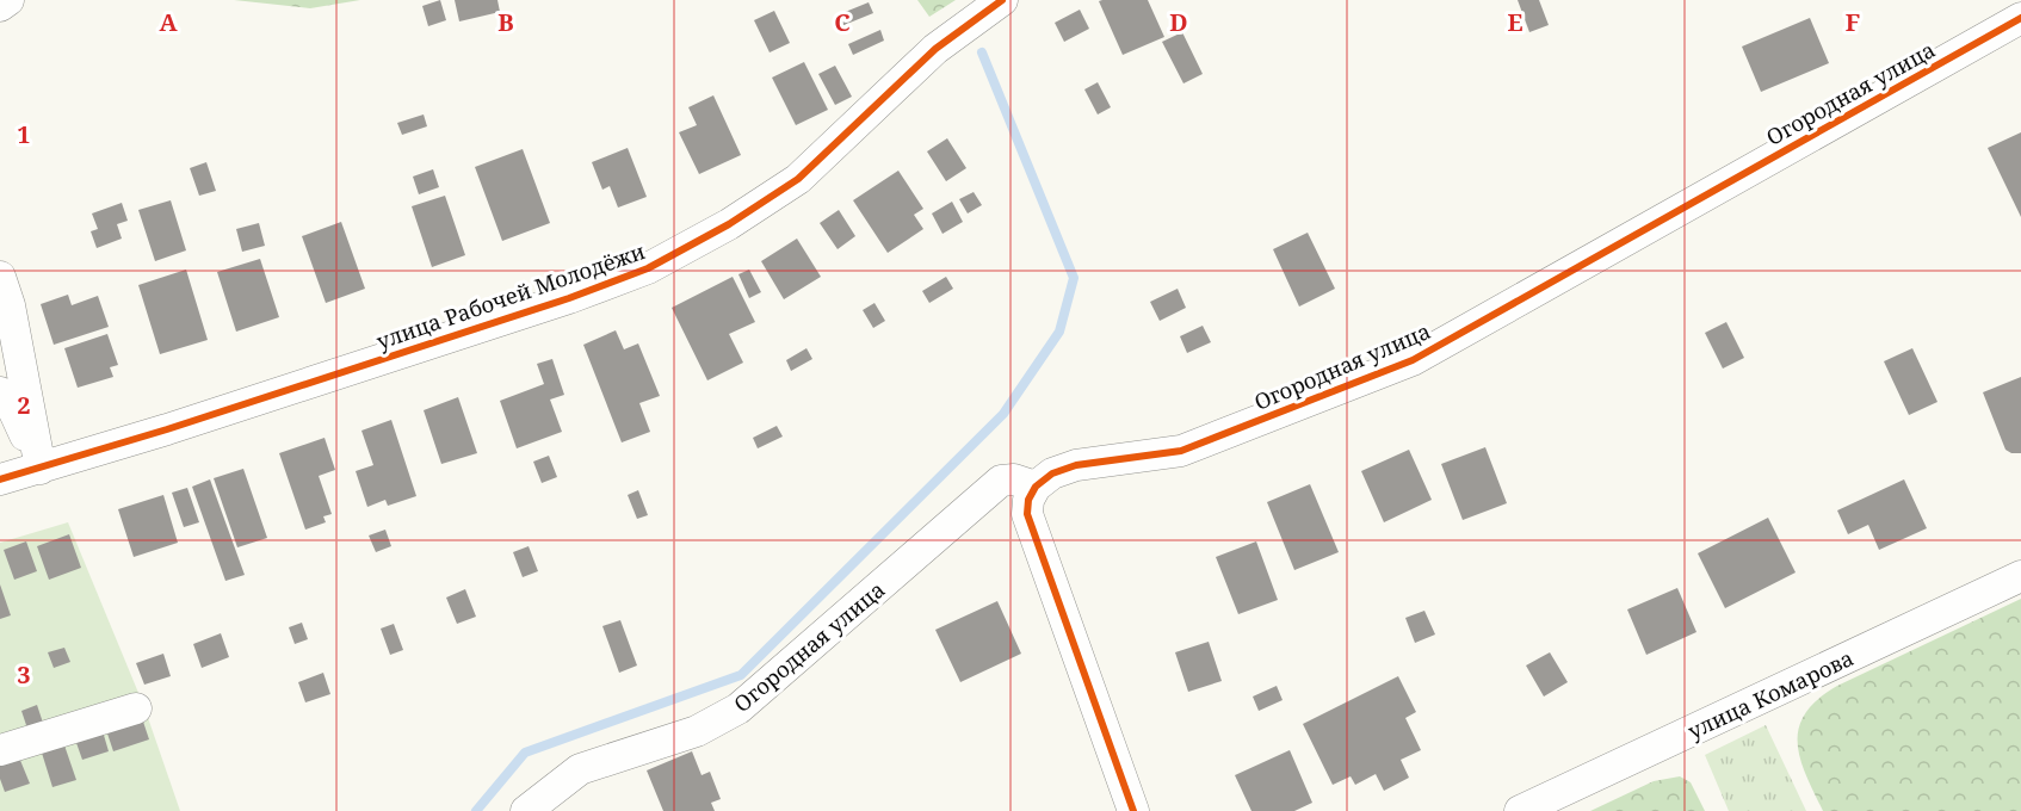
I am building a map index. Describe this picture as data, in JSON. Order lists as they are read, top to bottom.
{
  "streets": {
    "street": ["Огородная улица", "улица Рабочей Молодёжи", "улица Комарова"]
  },
  "grid": {
    "columns": [
      "A",
      "B",
      "C",
      "D",
      "E",
      "F"
    ],
    "rows": ["1", "2", "3"]
  }
}
